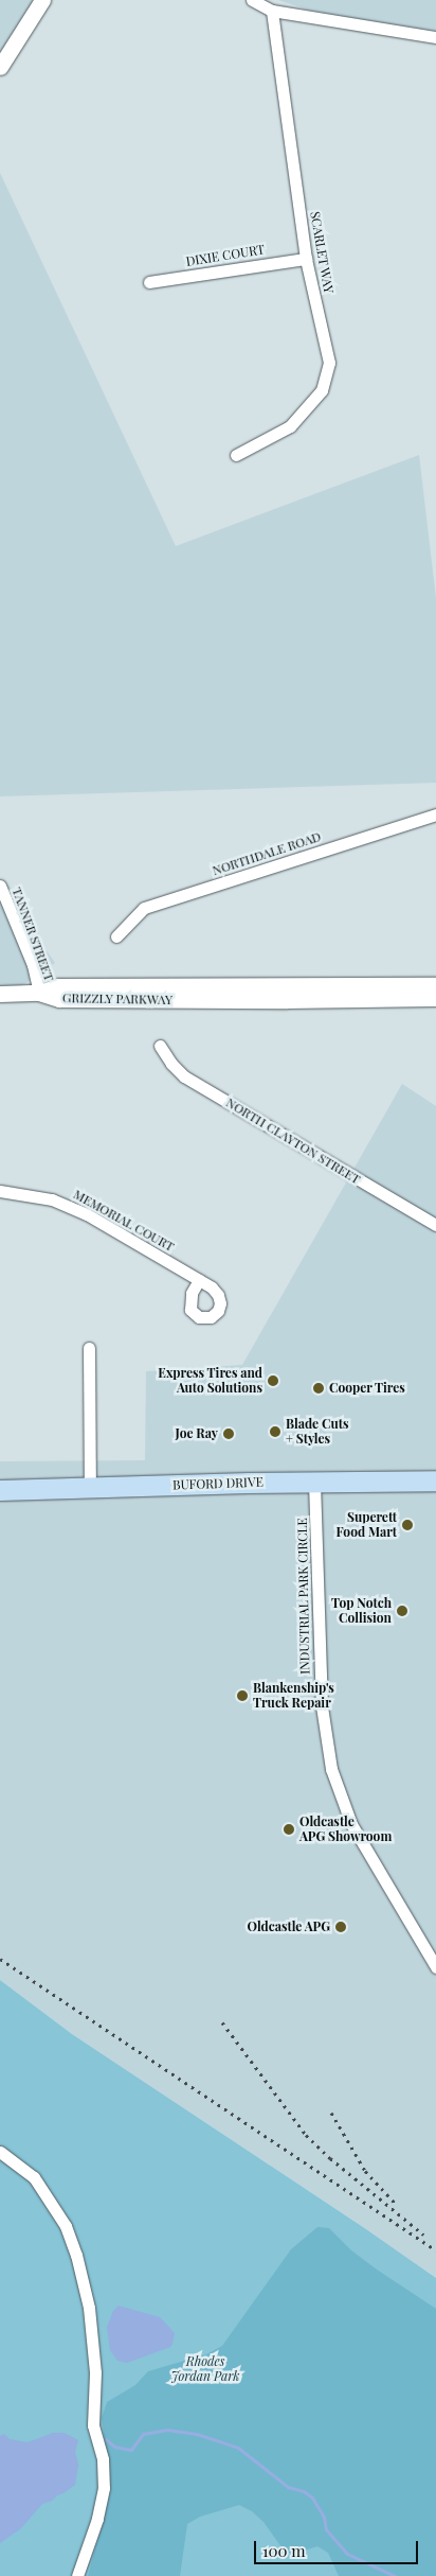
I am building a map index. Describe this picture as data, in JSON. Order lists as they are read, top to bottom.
{
  "streets": {
    "highway": ["BUFORD DRIVE"],
    "street": [
      "SCARLET WAY",
      "DIXIE COURT",
      "NORTHDALE ROAD",
      "TANNER STREET",
      "GRIZZLY PARKWAY",
      "NORTH CLAYTON STREET",
      "MEMORIAL COURT",
      "INDUSTRIAL PARK CIRCLE"
    ]
  },
  "crossings": [
    ["SCARLET WAY", "DIXIE COURT"],
    ["TANNER STREET", "GRIZZLY PARKWAY"],
    ["BUFORD DRIVE", "INDUSTRIAL PARK CIRCLE"]
  ],
  "parks": ["Rhodes Jordan Park"],
  "places": [
    "Express Tires and Auto Solutions",
    "Cooper Tires",
    "Blade Cuts + Styles",
    "Joe Ray",
    "Superett Food Mart",
    "Top Notch Collision",
    "Blankenship's Truck Repair",
    "Oldcastle APG Showroom",
    "Oldcastle APG"
  ],
  "scale_bar": "100 m"
}
